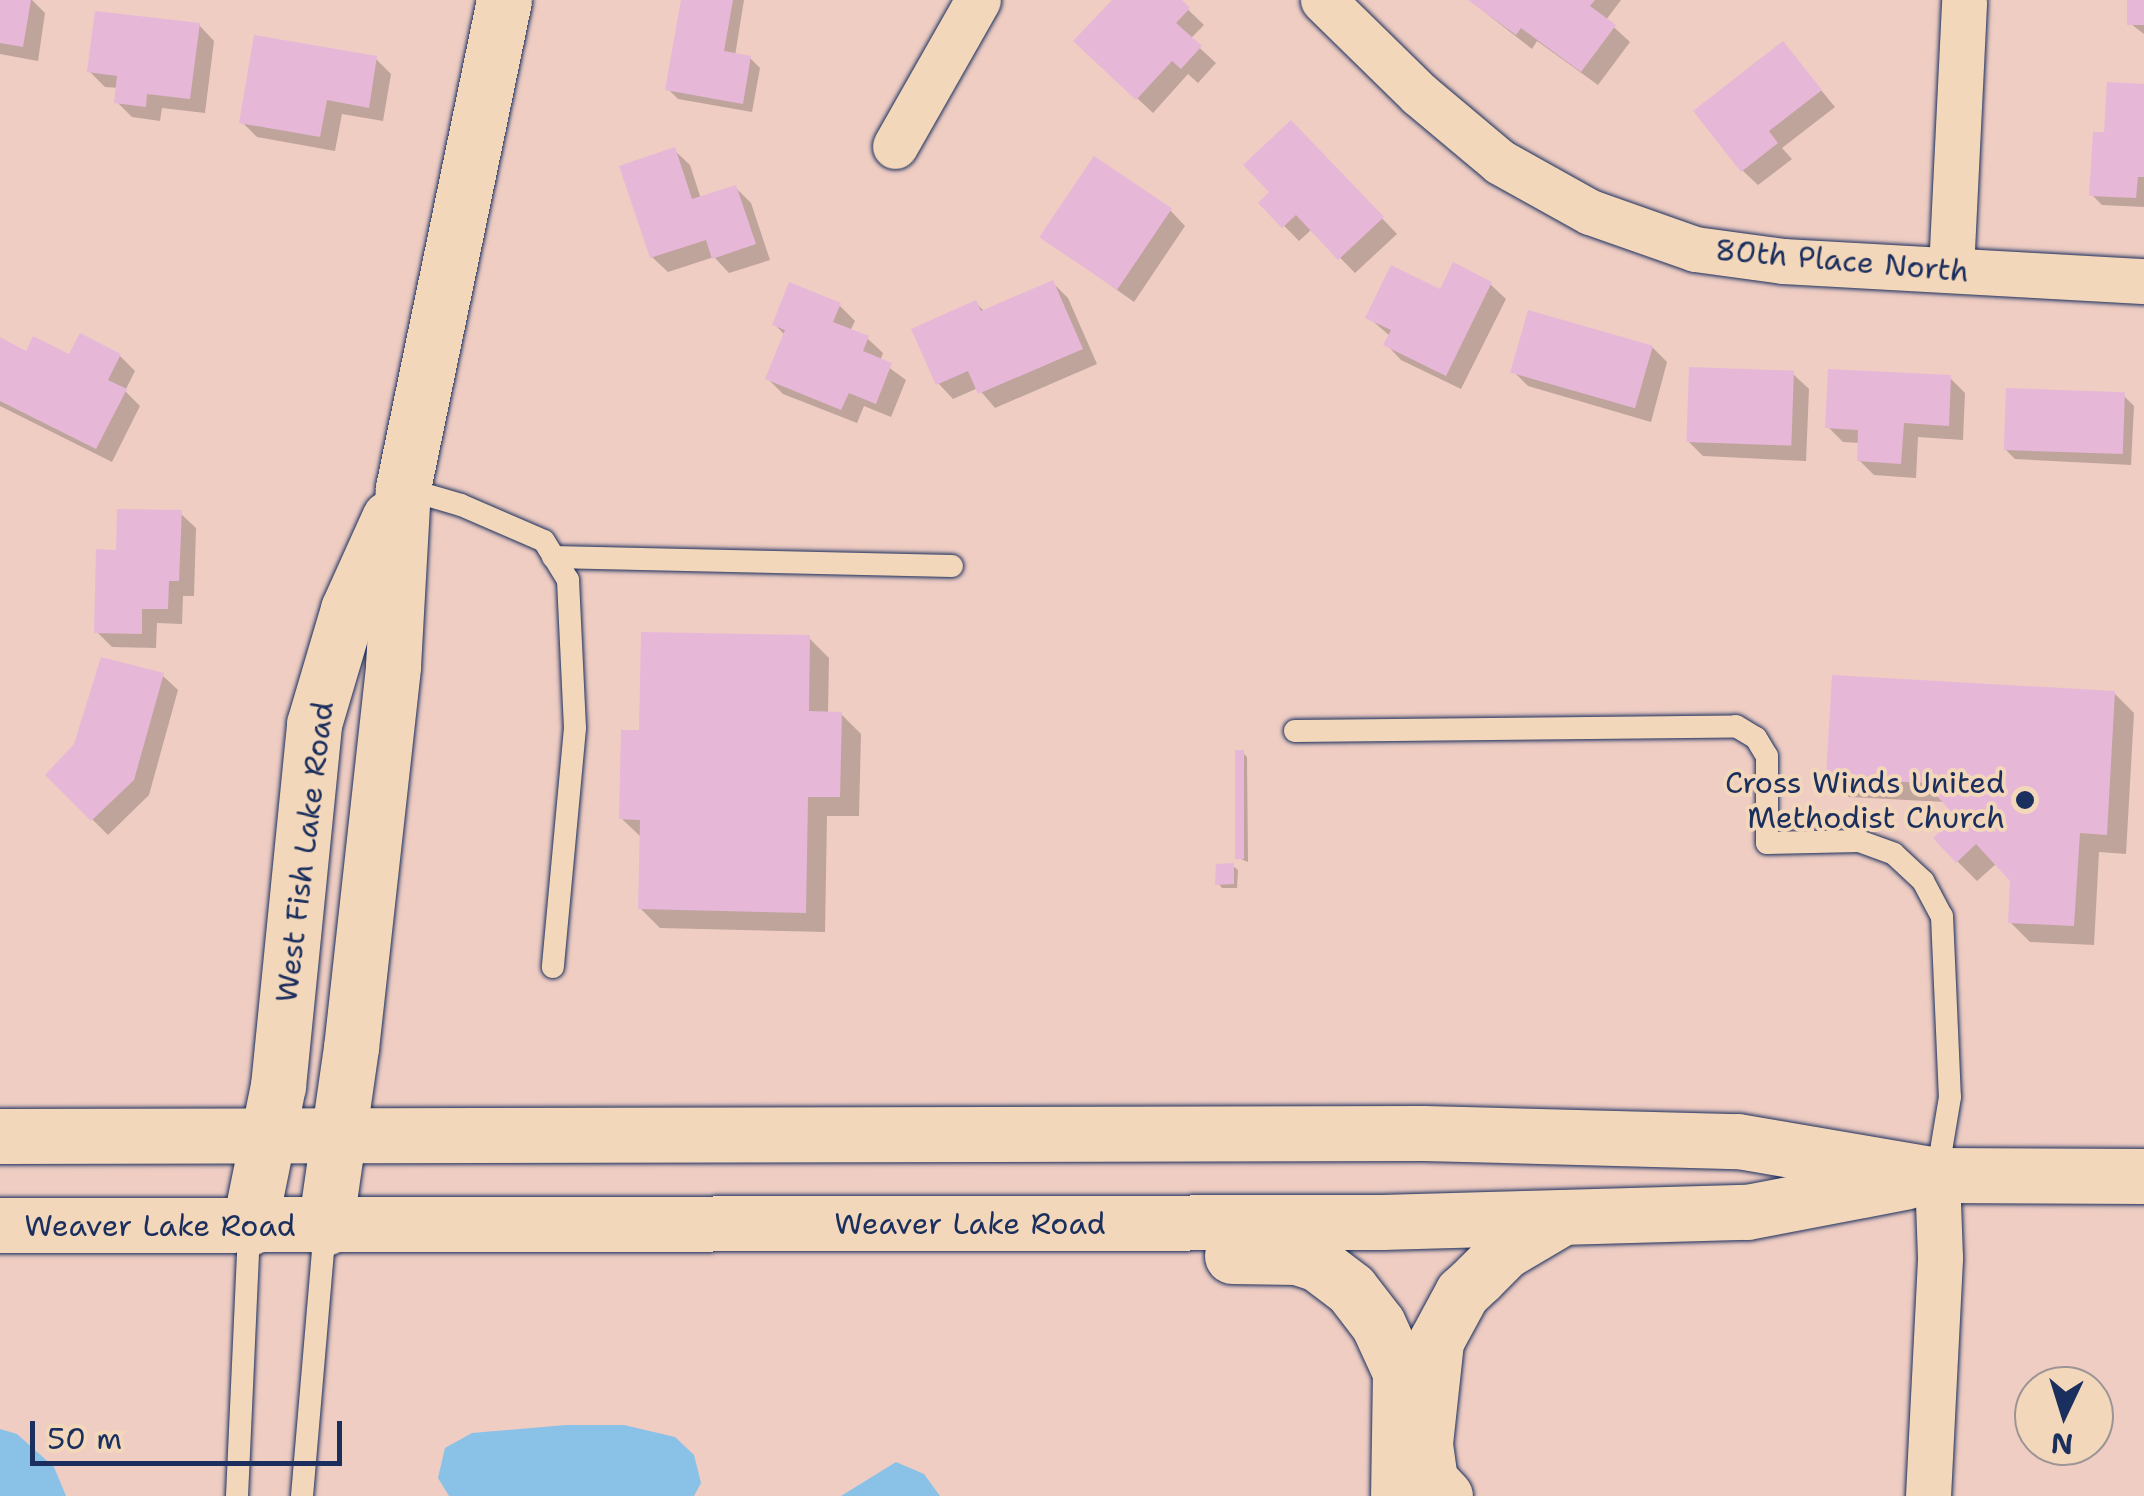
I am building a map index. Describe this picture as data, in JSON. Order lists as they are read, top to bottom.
{
  "streets": {
    "main road": ["West Fish Lake Road", "Weaver Lake Road"],
    "street": ["80th Place North"]
  },
  "crossings": [
    ["West Fish Lake Road", "Weaver Lake Road"]
  ],
  "places": ["Cross Winds United Methodist Church"],
  "scale_bar": "50 m",
  "north": "bottom"
}
